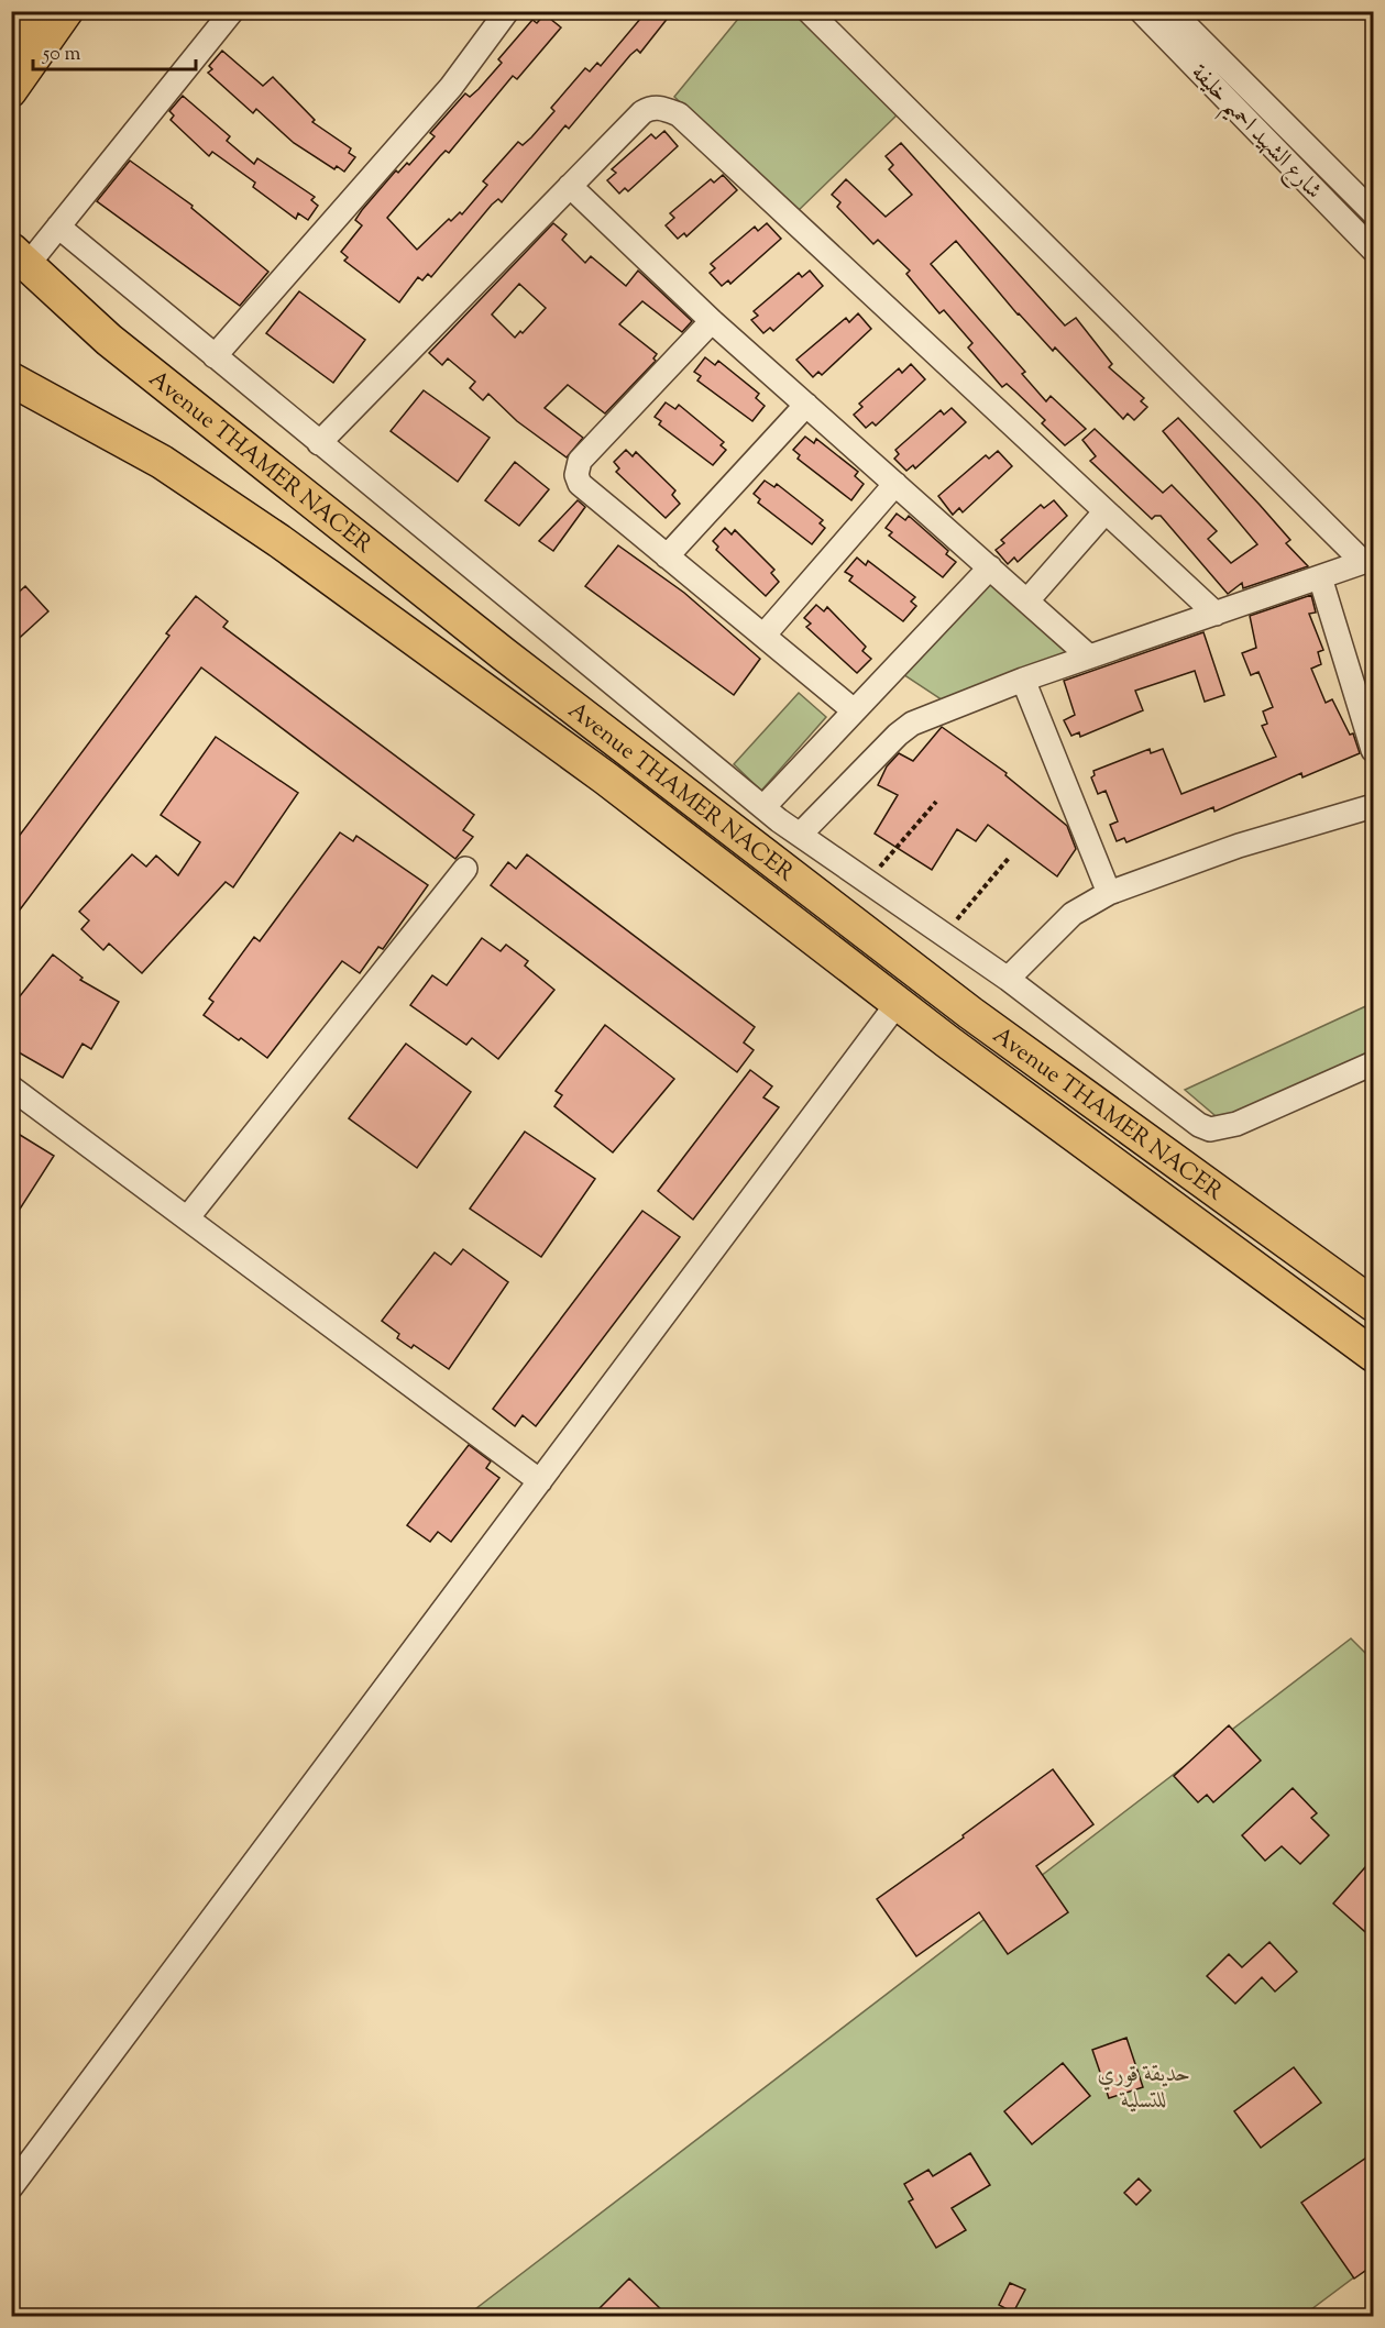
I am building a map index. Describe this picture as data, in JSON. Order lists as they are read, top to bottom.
{
  "streets": {
    "highway": ["Avenue THAMER NACER"],
    "street": ["شارع الشهيد احميم خليفة"]
  },
  "parks": ["حديقة قوري للتسلية"],
  "scale_bar": "50 m"
}
